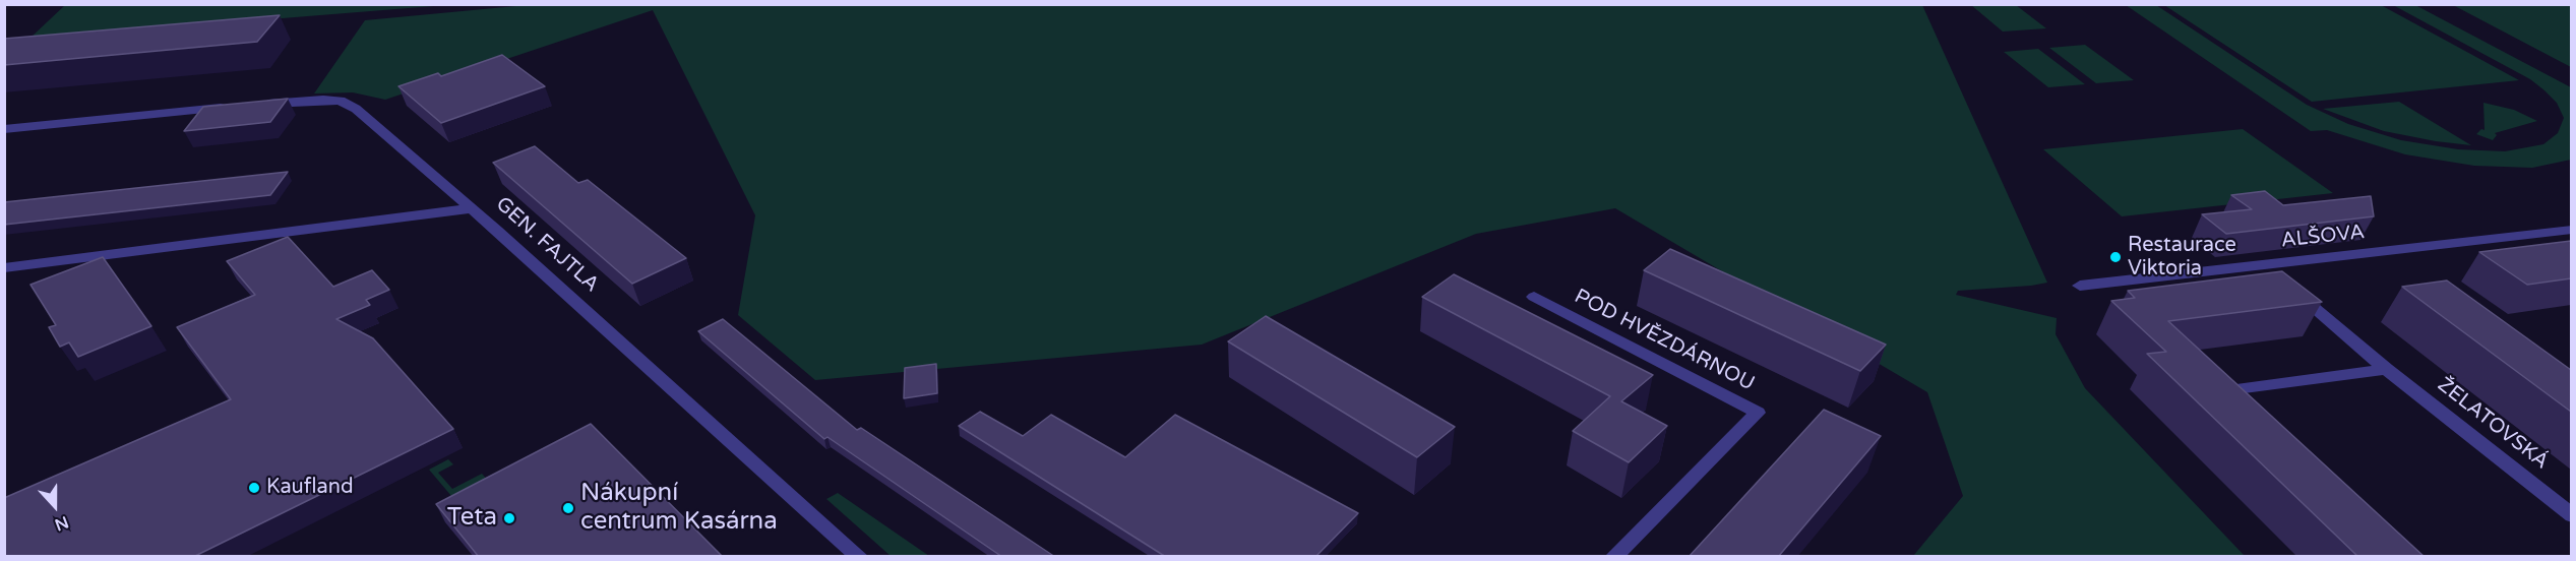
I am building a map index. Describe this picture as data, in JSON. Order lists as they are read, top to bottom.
{
  "streets": {
    "street": [
      "ALŠOVA",
      "GEN. FAJTLA",
      "POD HVĚZDÁRNOU",
      "ŽELATOVSKÁ"
    ]
  },
  "crossings": [
    ["ALŠOVA", "ŽELATOVSKÁ"]
  ],
  "places": [
    "Restaurace Viktoria",
    "Kaufland",
    "Nákupní centrum Kasárna",
    "Teta"
  ],
  "north": "bottom"
}
